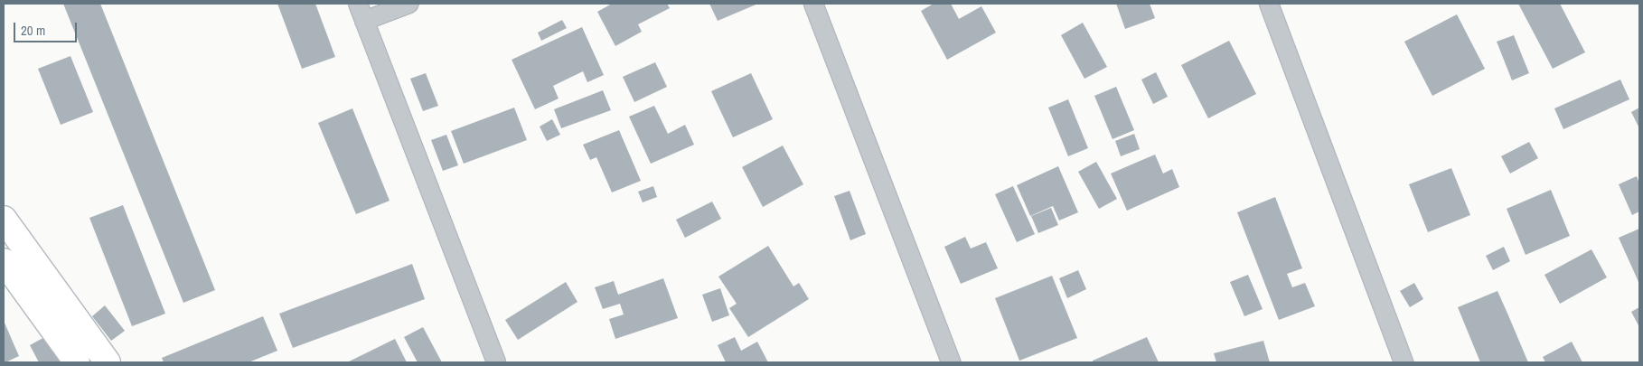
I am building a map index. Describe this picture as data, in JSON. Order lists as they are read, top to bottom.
{
  "scale_bar": "20 m"
}
